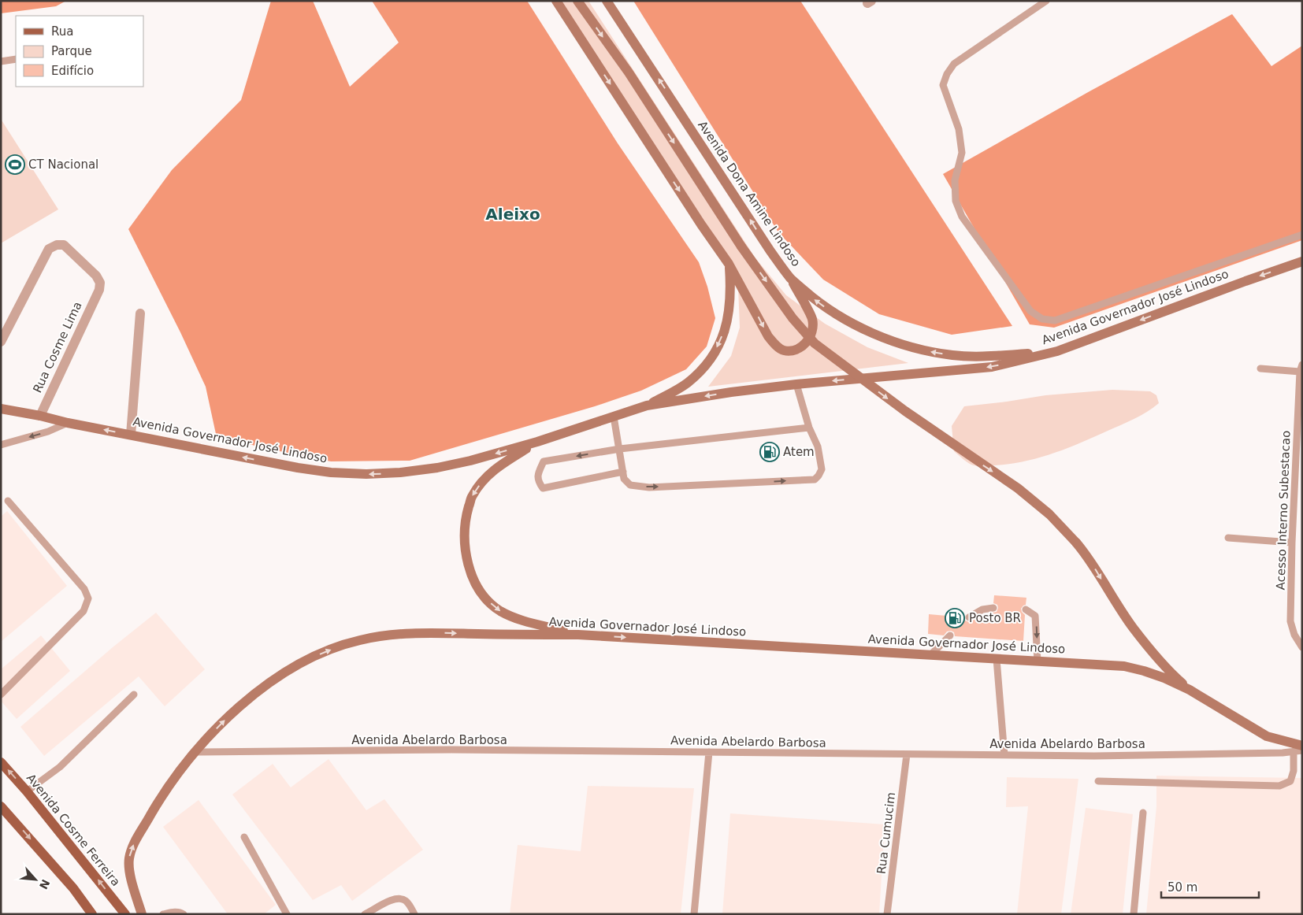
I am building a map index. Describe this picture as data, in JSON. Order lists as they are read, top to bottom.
{
  "streets": {
    "main road": ["Avenida Dona Amine Lindoso", "Avenida Governador José Lindoso", "Avenida Cosme Ferreira"],
    "street": ["Rua Cosme Lima"],
    "lane": ["Acesso Interno Subestacao", "Avenida Abelardo Barbosa", "Rua Cumucim"]
  },
  "crossings": [
    ["Avenida Dona Amine Lindoso", "Avenida Governador José Lindoso"],
    ["Avenida Governador José Lindoso", "Rua Cosme Lima"],
    ["Avenida Governador José Lindoso", "Avenida Abelardo Barbosa"],
    ["Avenida Abelardo Barbosa", "Rua Cumucim"]
  ],
  "districts": ["Aleixo"],
  "places": {
    "sports": ["CT Nacional"],
    "fuel station": ["Atem", "Posto BR"]
  },
  "legend": ["Rua", "Parque", "Edifício"],
  "scale_bar": "50 m",
  "north": "bottom right"
}
